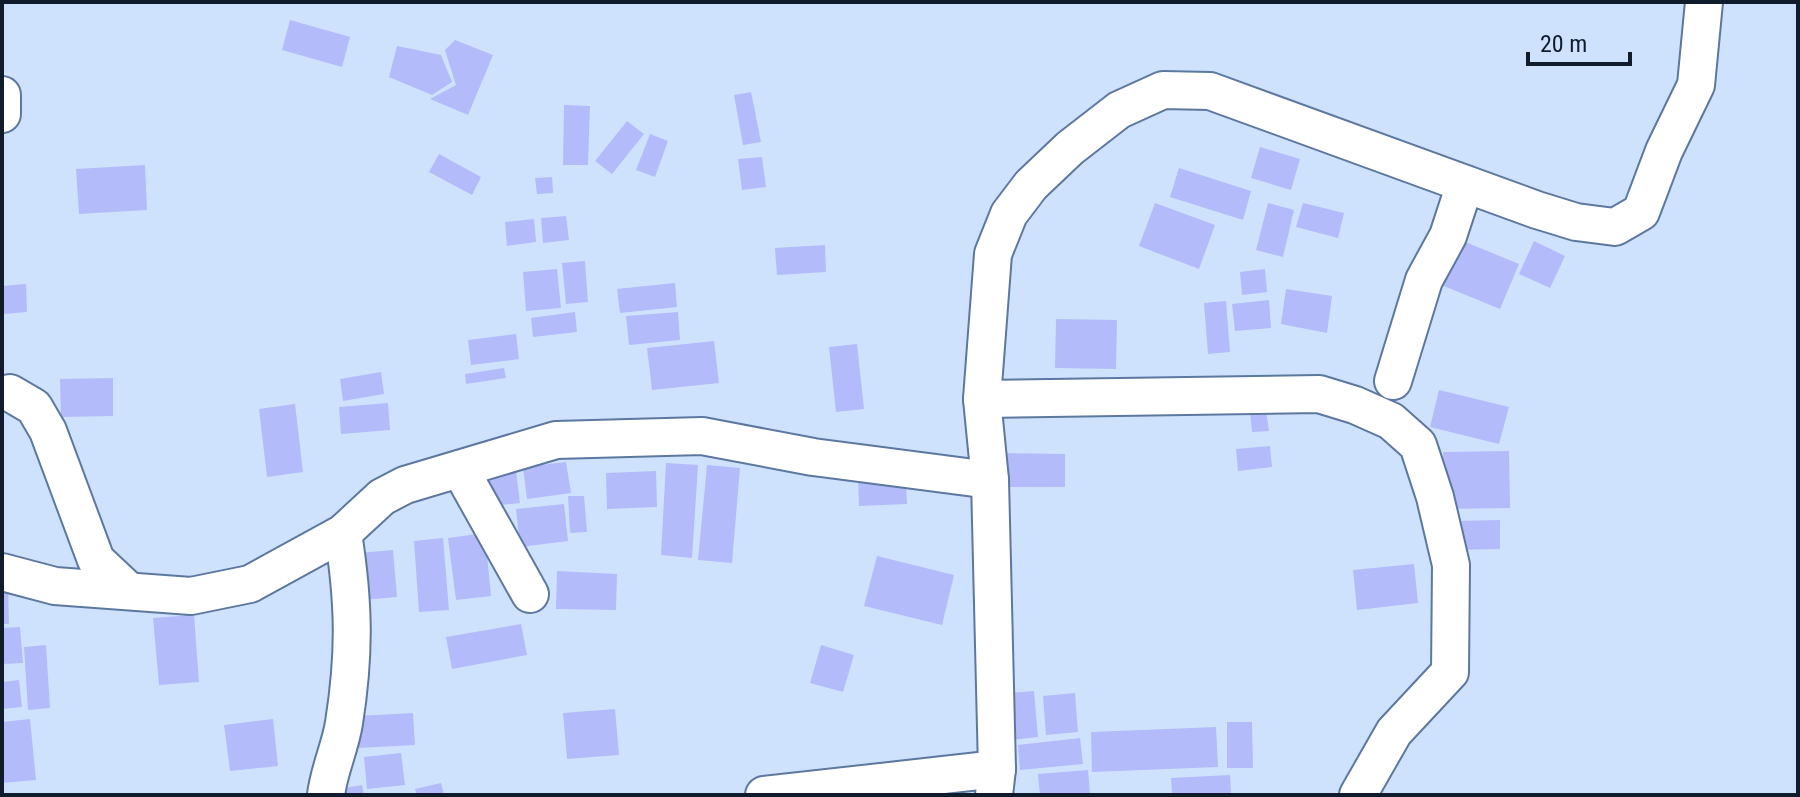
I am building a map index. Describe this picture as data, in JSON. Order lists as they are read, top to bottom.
{
  "scale_bar": "20 m"
}
